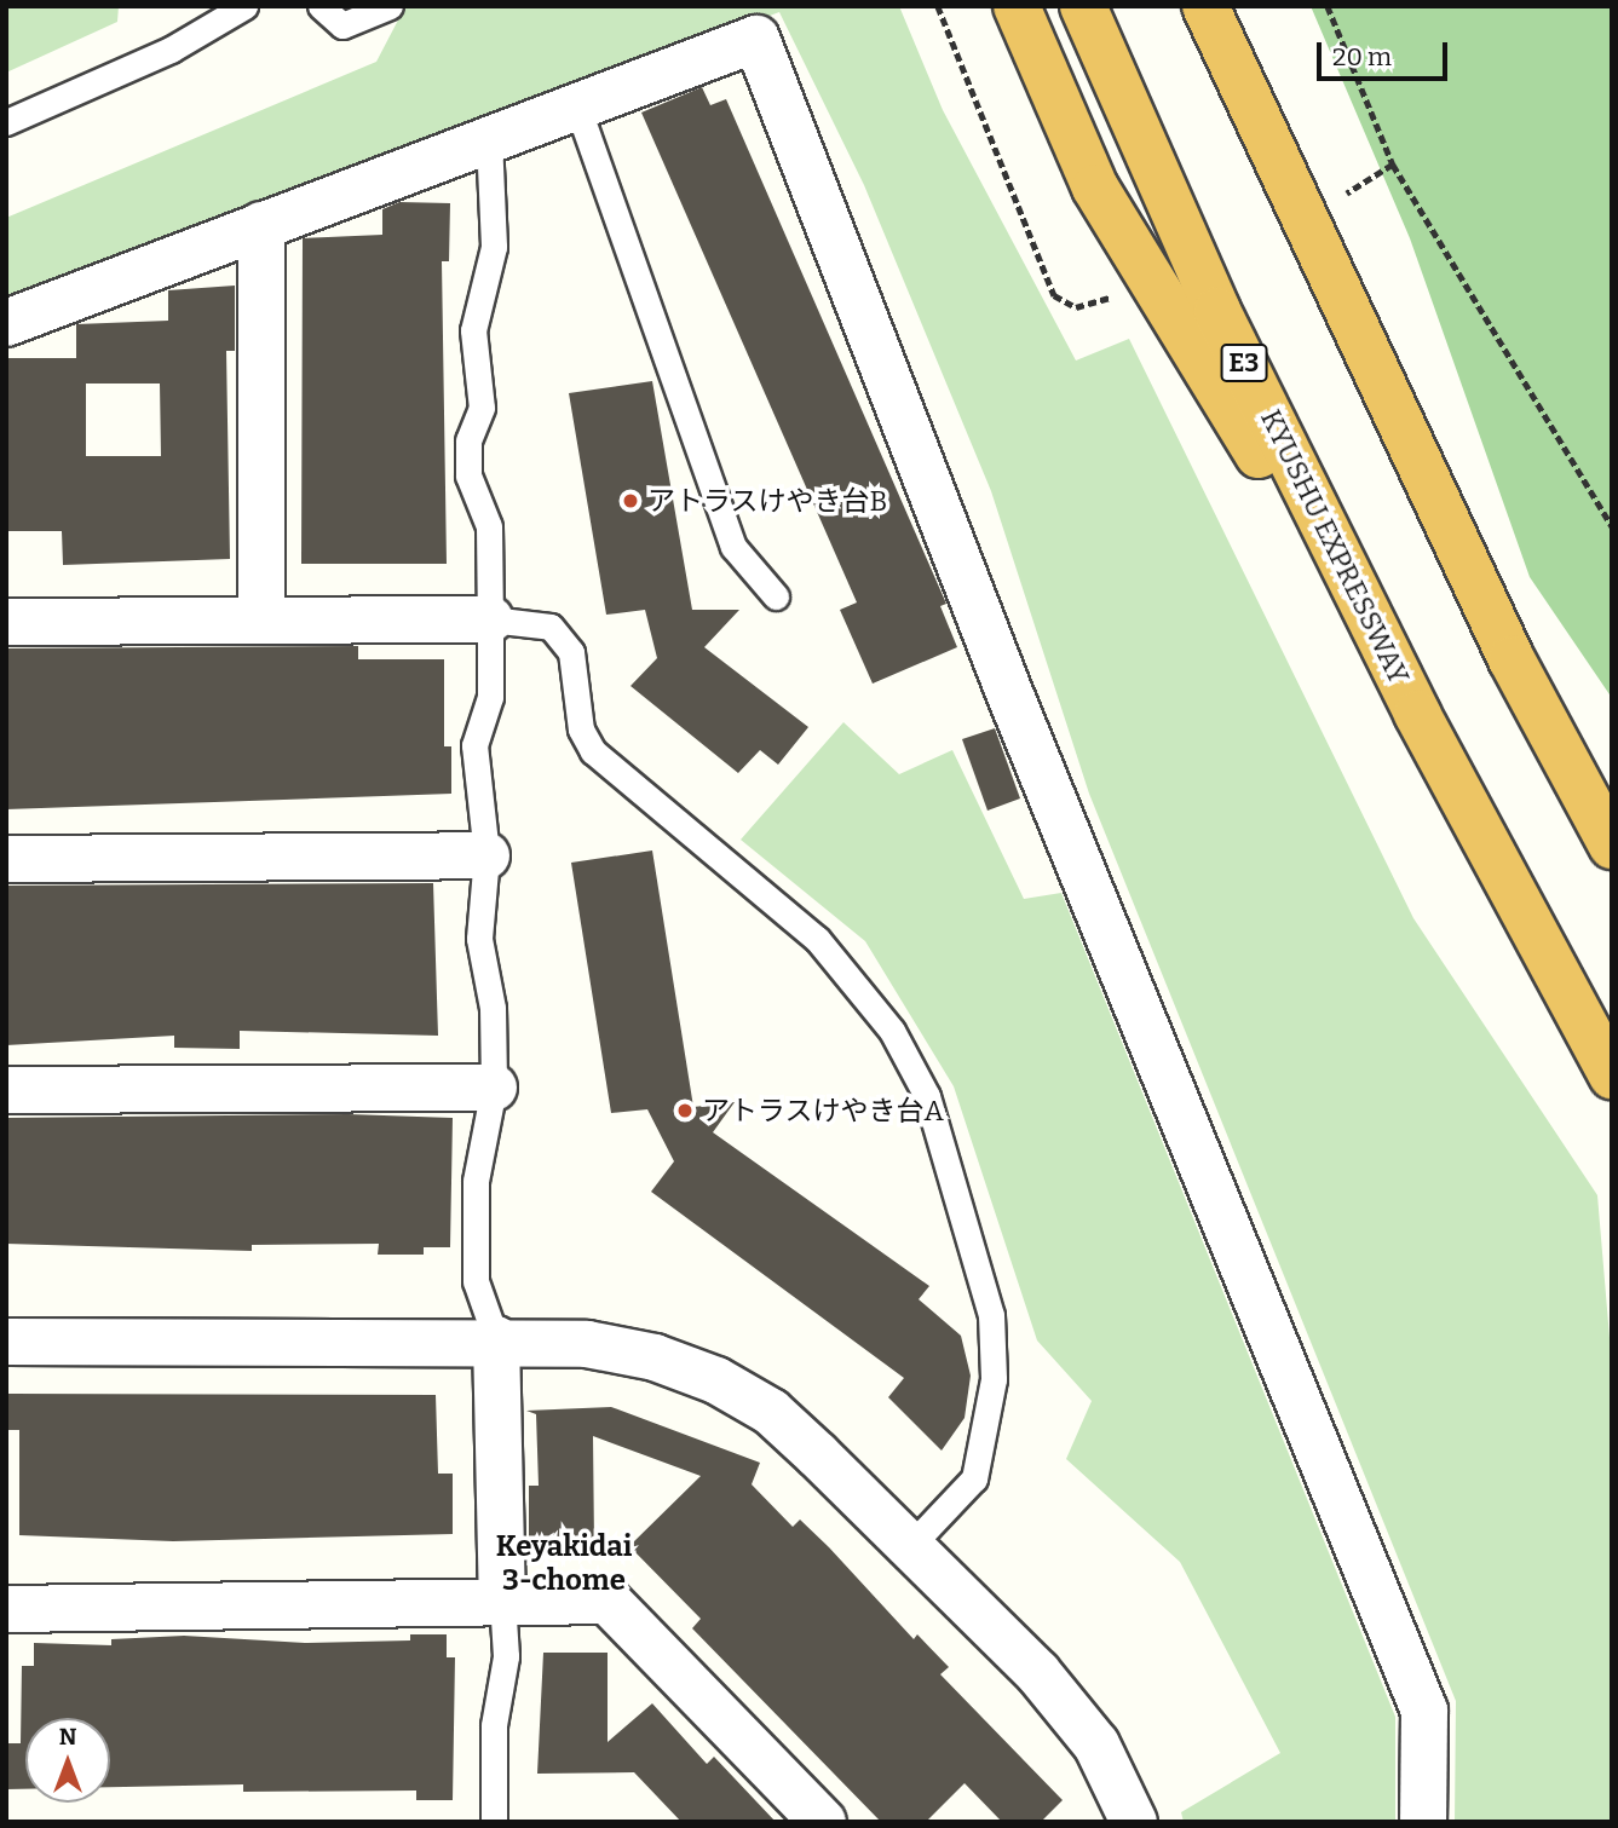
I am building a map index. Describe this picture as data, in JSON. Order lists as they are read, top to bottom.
{
  "streets": {
    "highway": ["E3", "KYUSHU EXPRESSWAY"]
  },
  "districts": ["Keyakidai 3-chome"],
  "places": ["アトラスけやき台B", "アトラスけやき台A"],
  "scale_bar": "20 m",
  "north": "top"
}
